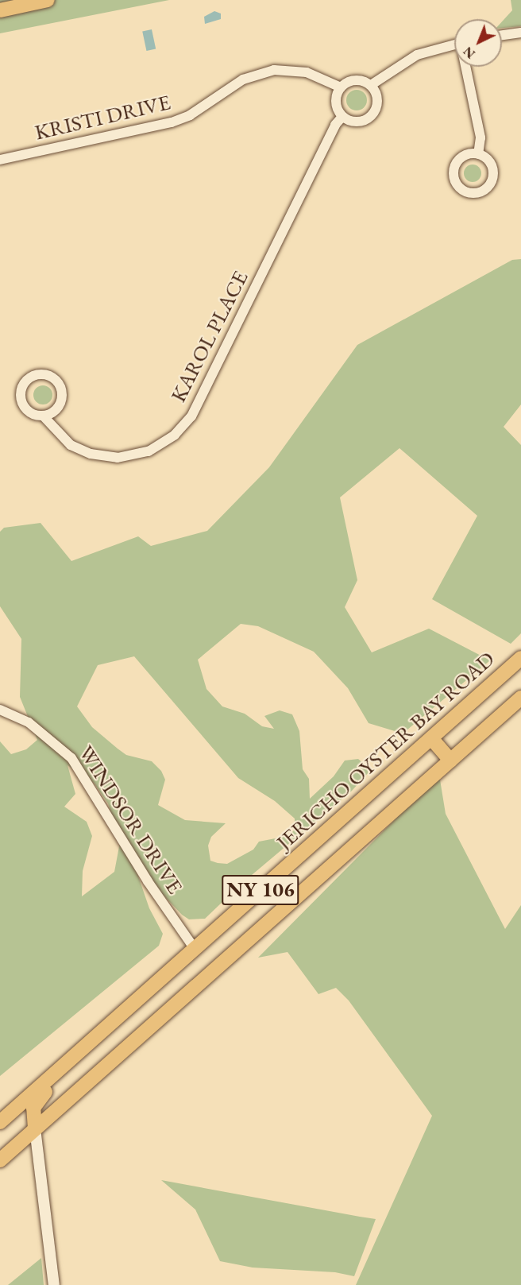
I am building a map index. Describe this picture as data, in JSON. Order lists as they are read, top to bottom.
{
  "streets": {
    "main road": ["JERICHO OYSTER BAY ROAD", "NY 106"],
    "street": ["KRISTI DRIVE", "KAROL PLACE", "WINDSOR DRIVE"]
  },
  "crossings": [
    ["KRISTI DRIVE", "KAROL PLACE"],
    ["JERICHO OYSTER BAY ROAD", "WINDSOR DRIVE"]
  ],
  "north": "bottom left"
}
